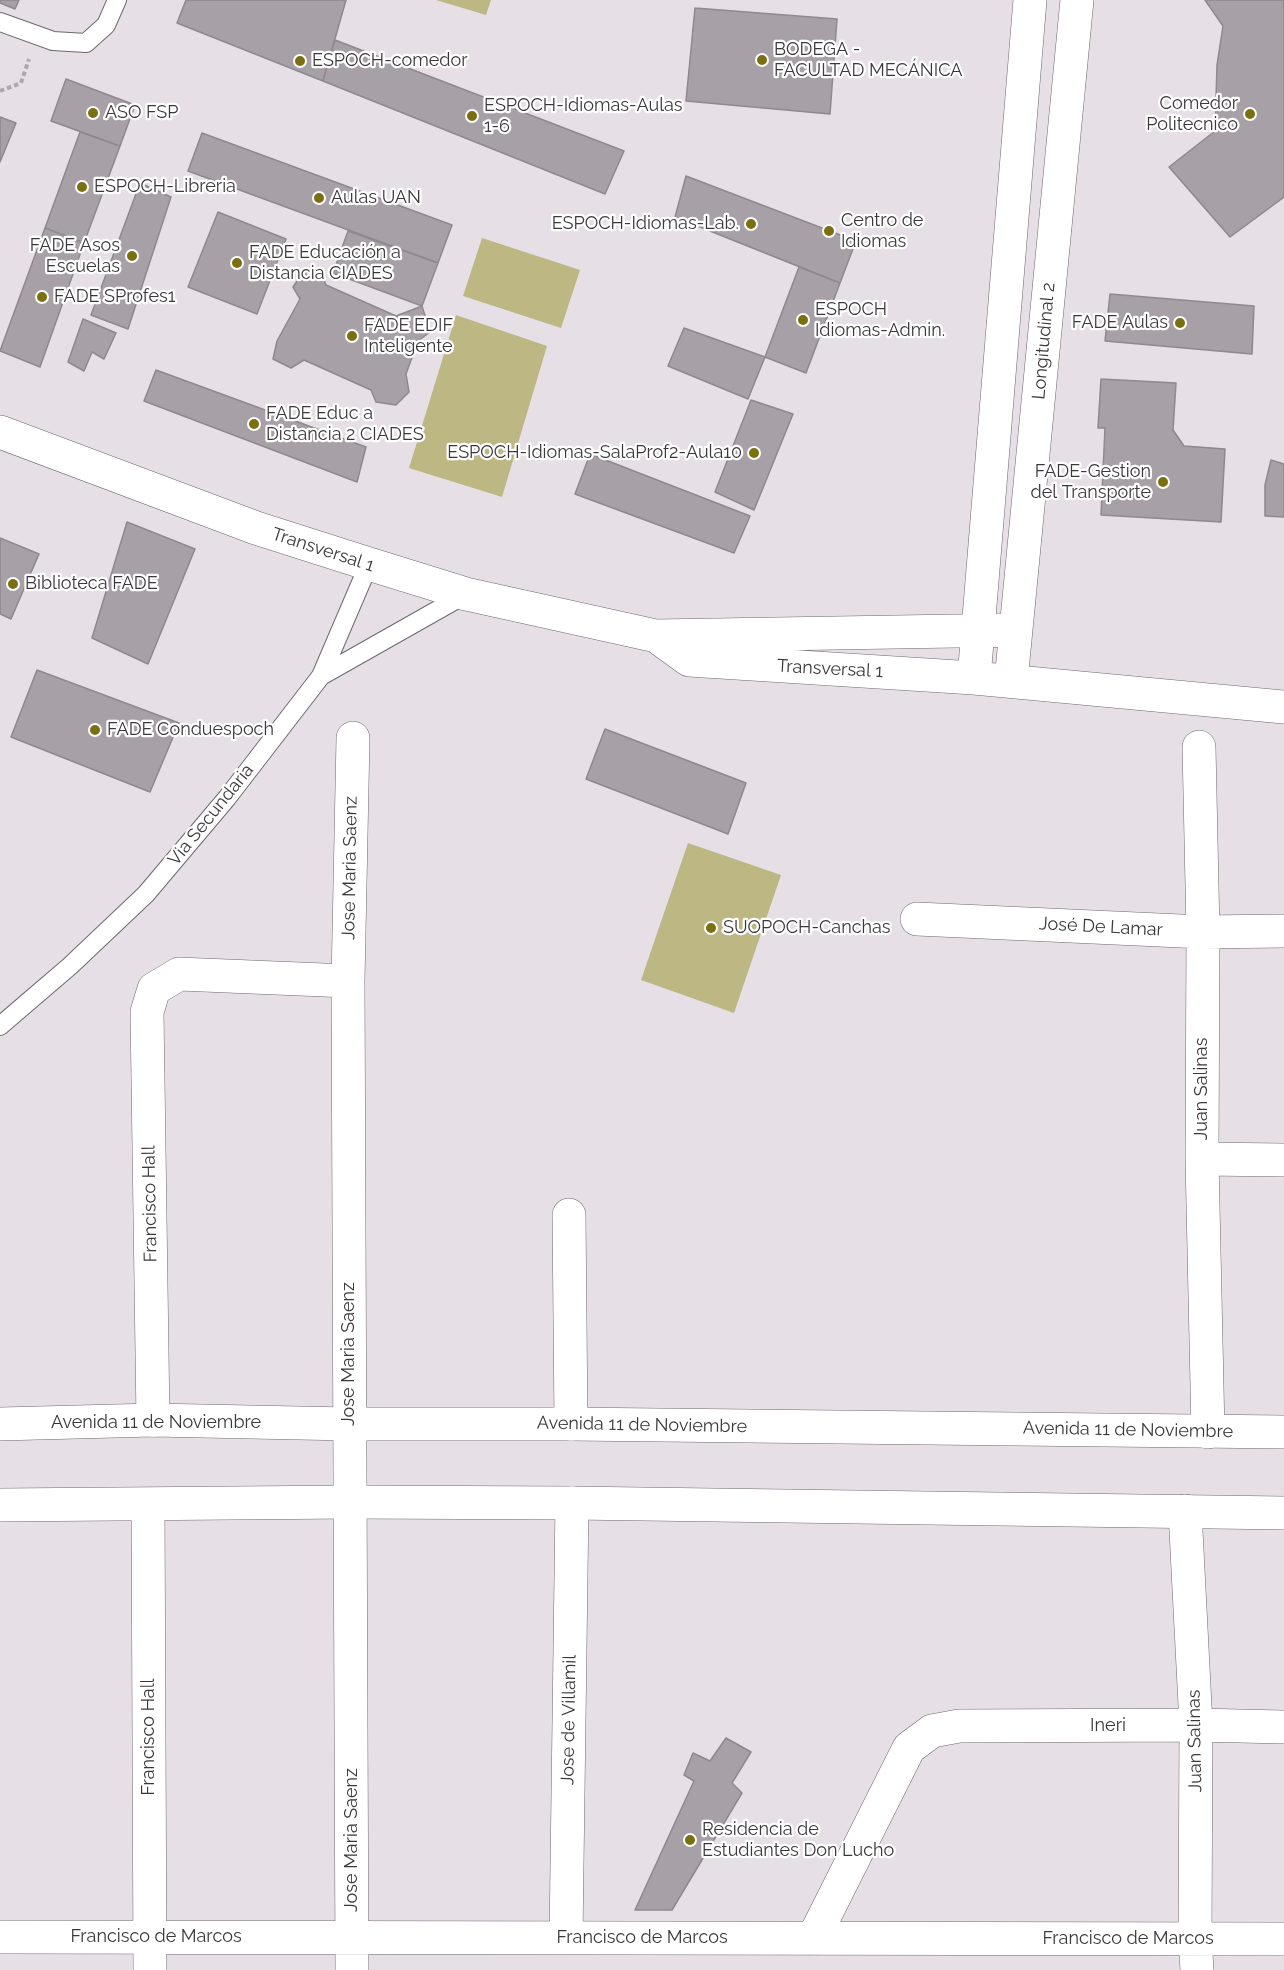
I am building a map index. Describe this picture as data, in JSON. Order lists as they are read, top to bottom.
{
  "streets": {
    "street": [
      "Longitudinal 2",
      "Transversal 1",
      "Jose Maria Saenz",
      "José De Lamar",
      "Juan Salinas",
      "Francisco Hall",
      "Avenida 11 de Noviembre",
      "Jose de Villamil",
      "Ineri",
      "Francisco de Marcos"
    ],
    "lane": ["Via Secundaria"]
  },
  "crossings": [
    ["Longitudinal 2", "Transversal 1"],
    ["Transversal 1", "Via Secundaria"],
    ["Jose Maria Saenz", "Francisco Hall"],
    ["Jose Maria Saenz", "Avenida 11 de Noviembre"],
    ["Jose Maria Saenz", "Francisco de Marcos"],
    ["José De Lamar", "Juan Salinas"],
    ["Juan Salinas", "Avenida 11 de Noviembre"],
    ["Juan Salinas", "Ineri"],
    ["Juan Salinas", "Francisco de Marcos"],
    ["Francisco Hall", "Avenida 11 de Noviembre"],
    ["Francisco Hall", "Francisco de Marcos"],
    ["Jose de Villamil", "Francisco de Marcos"],
    ["Ineri", "Francisco de Marcos"]
  ],
  "places": [
    "BODEGA - FACULTAD MECÁNICA",
    "ESPOCH-comedor",
    "ASO FSP",
    "Comedor Politecnico",
    "ESPOCH-Idiomas-Aulas 1-6",
    "ESPOCH-Libreria",
    "Aulas UAN",
    "ESPOCH-Idiomas-Lab.",
    "Centro de Idiomas",
    "FADE Asos Escuelas",
    "FADE Educación a Distancia CIADES",
    "FADE SProfes1",
    "ESPOCH Idiomas-Admin.",
    "FADE Aulas",
    "FADE EDIF Inteligente",
    "FADE Educ a Distancia 2 CIADES",
    "ESPOCH-Idiomas-SalaProf2-Aula10",
    "FADE-Gestion del Transporte",
    "Biblioteca FADE",
    "FADE Conduespoch",
    "SUOPOCH-Canchas",
    "Residencia de Estudiantes Don Lucho"
  ]
}
